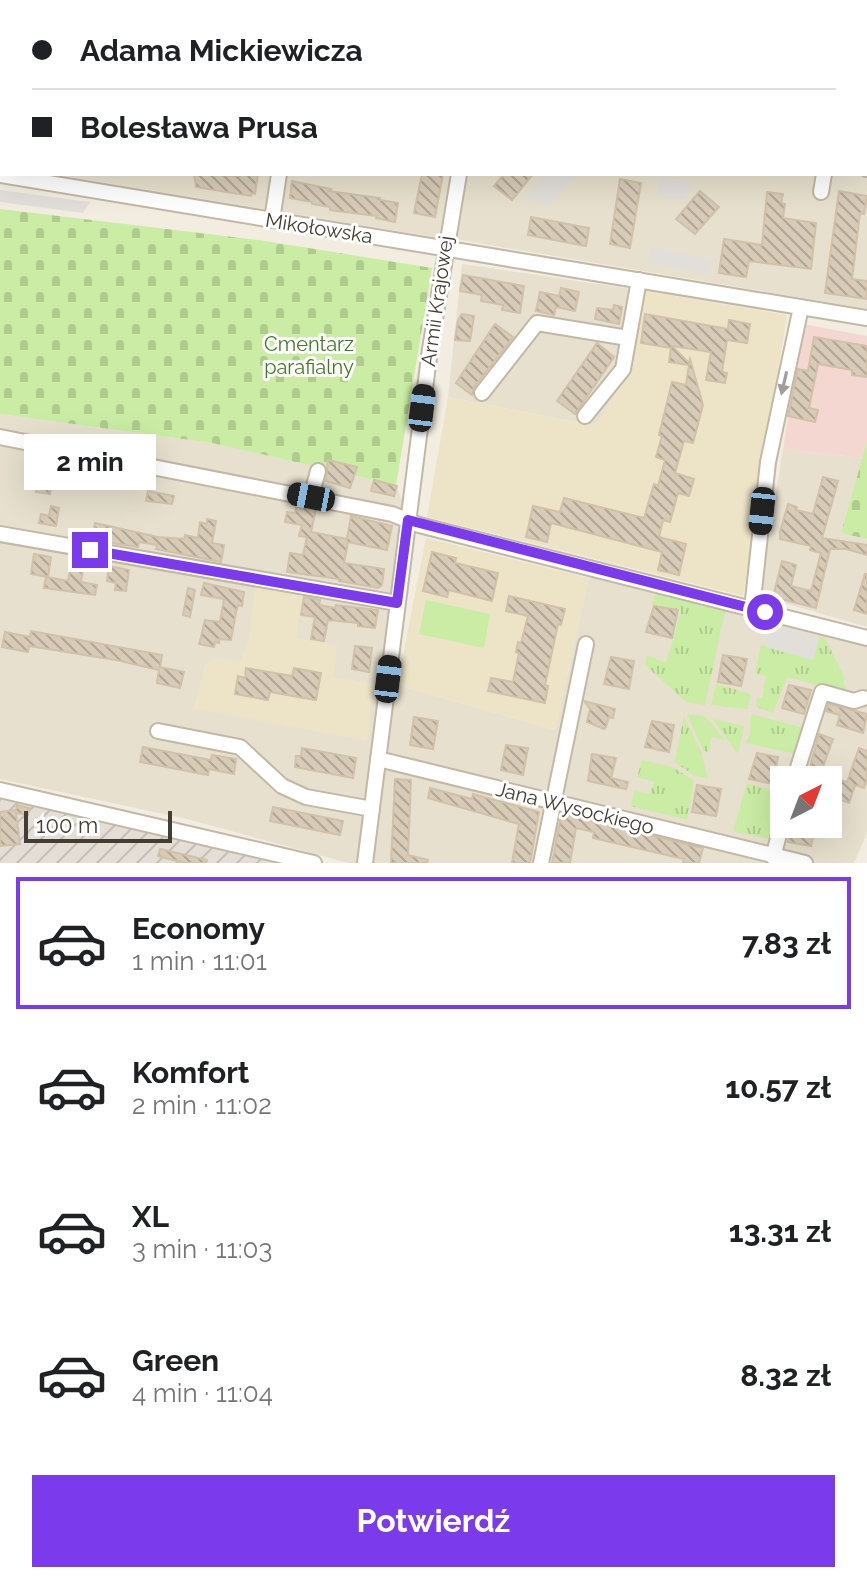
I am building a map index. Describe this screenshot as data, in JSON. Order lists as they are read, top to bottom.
{
  "streets": {
    "street": ["Mikołowska", "Armii Krajowej", "Jana Wysockiego"]
  },
  "crossings": [
    ["Mikołowska", "Armii Krajowej"],
    ["Armii Krajowej", "Jana Wysockiego"]
  ],
  "parks": ["Cmentarz parafialny"],
  "scale_bar": "100 m",
  "north": "top right",
  "page": {
    "banner": ["Adama Mickiewicza", "Bolesława Prusa"],
    "bubble": "2 min",
    "scale": "100 m",
    "list": [
      {
        "name": "Economy",
        "note": "1 min · 11:01",
        "value": "7.83 zł"
      },
      {
        "name": "Komfort",
        "note": "2 min · 11:02",
        "value": "10.57 zł"
      },
      {
        "name": "XL",
        "note": "3 min · 11:03",
        "value": "13.31 zł"
      },
      {
        "name": "Green",
        "note": "4 min · 11:04",
        "value": "8.32 zł"
      }
    ],
    "buttons": "Potwierdź"
  }
}
